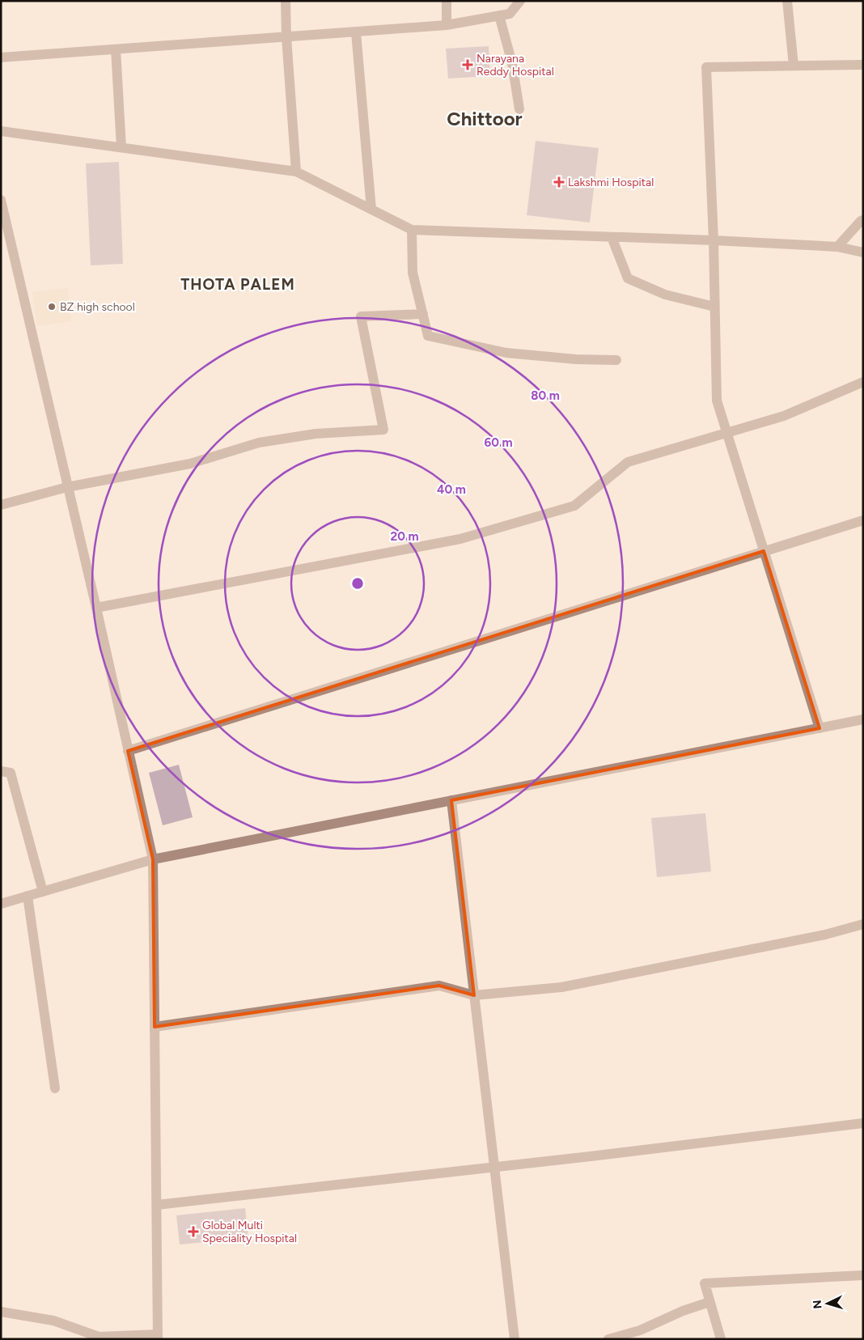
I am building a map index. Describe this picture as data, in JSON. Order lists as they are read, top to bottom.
{
  "districts": ["Chittoor", "THOTA PALEM"],
  "places": {
    "health": ["Narayana Reddy Hospital", "Lakshmi Hospital", "Global Multi Speciality Hospital"],
    "other": ["BZ high school"]
  },
  "north": "left",
  "rings": [
    "80 m",
    "60 m",
    "40 m",
    "20 m"
  ]
}
